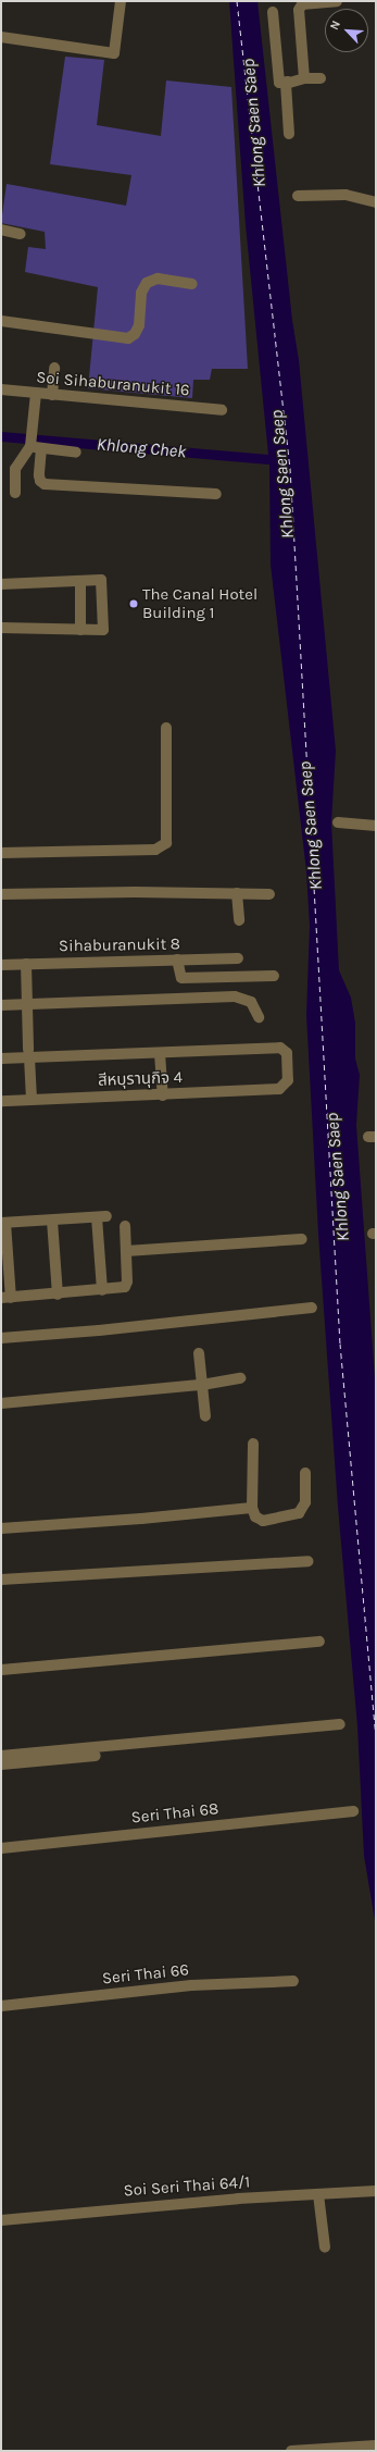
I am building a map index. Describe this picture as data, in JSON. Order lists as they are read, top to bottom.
{
  "streets": {
    "street": [
      "Soi Sihaburanukit 16",
      "Sihaburanukit 8",
      "สีหบุรานุกิจ 4",
      "Seri Thai 68",
      "Seri Thai 66",
      "Soi Seri Thai 64/1"
    ]
  },
  "water": ["Khlong Saen Saep", "Khlong Chek"],
  "places": ["The Canal Hotel Building 1"],
  "north": "top left"
}
